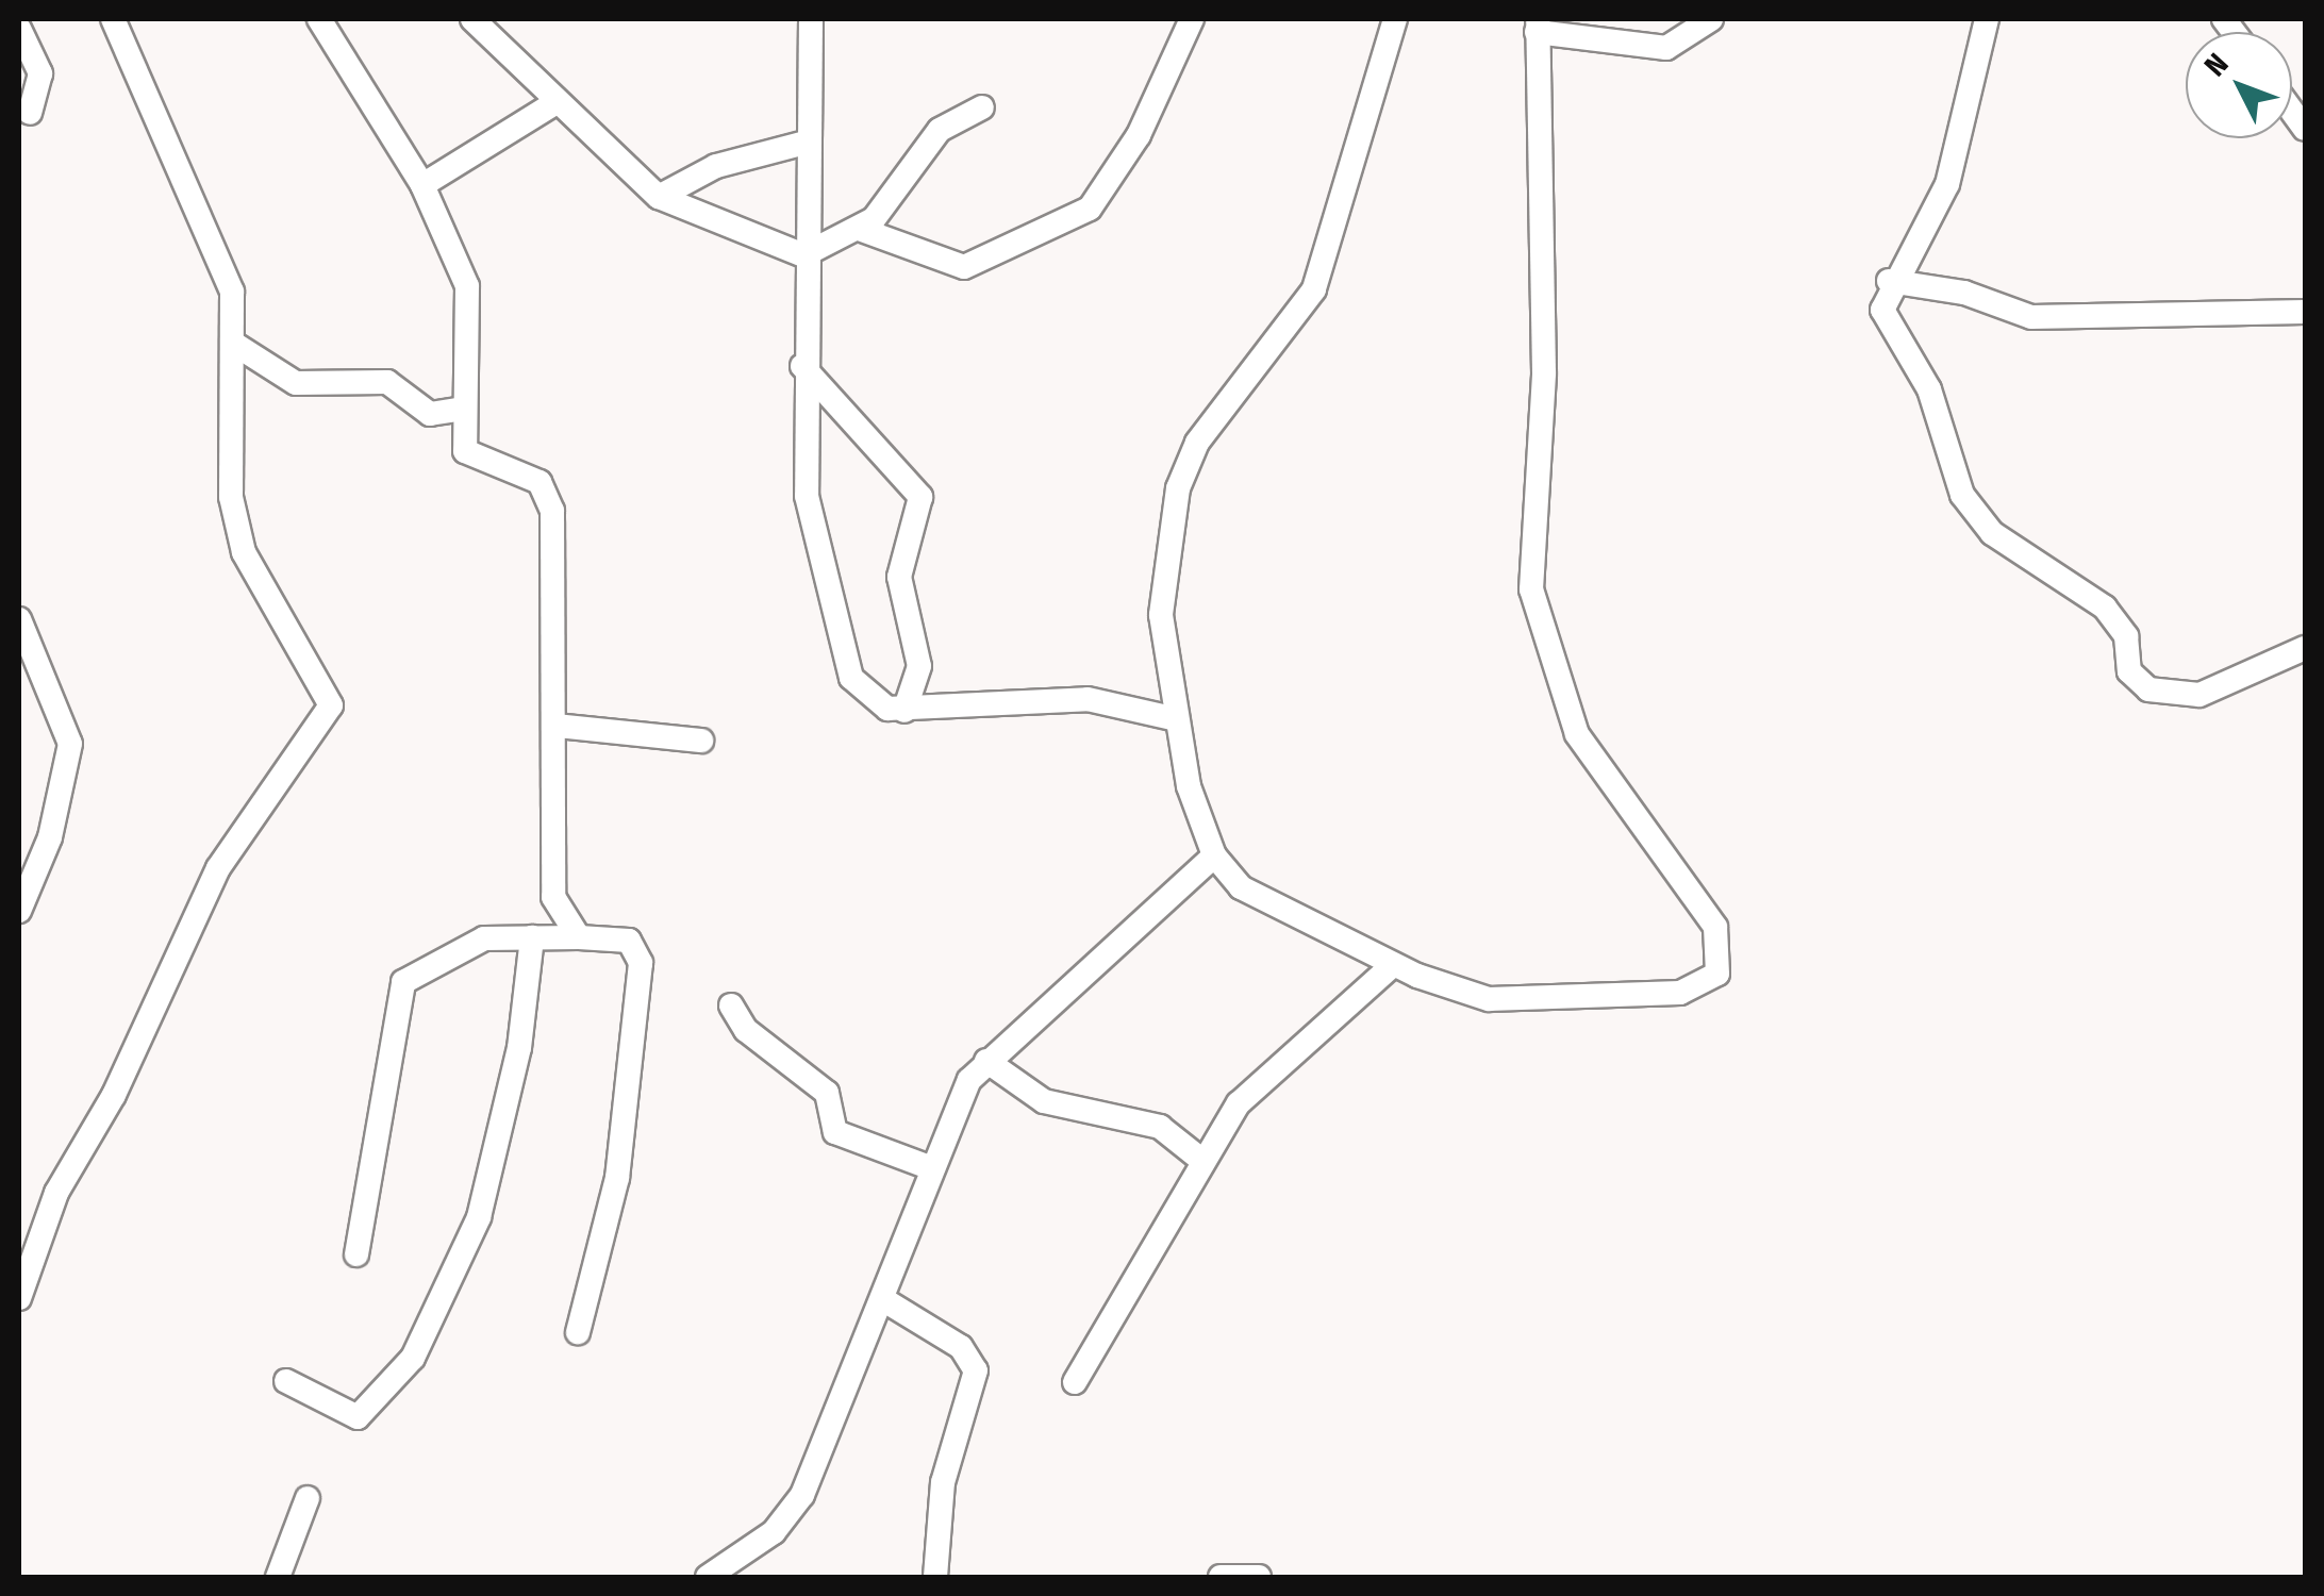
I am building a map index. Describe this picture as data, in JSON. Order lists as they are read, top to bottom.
{
  "north": "top left"
}
